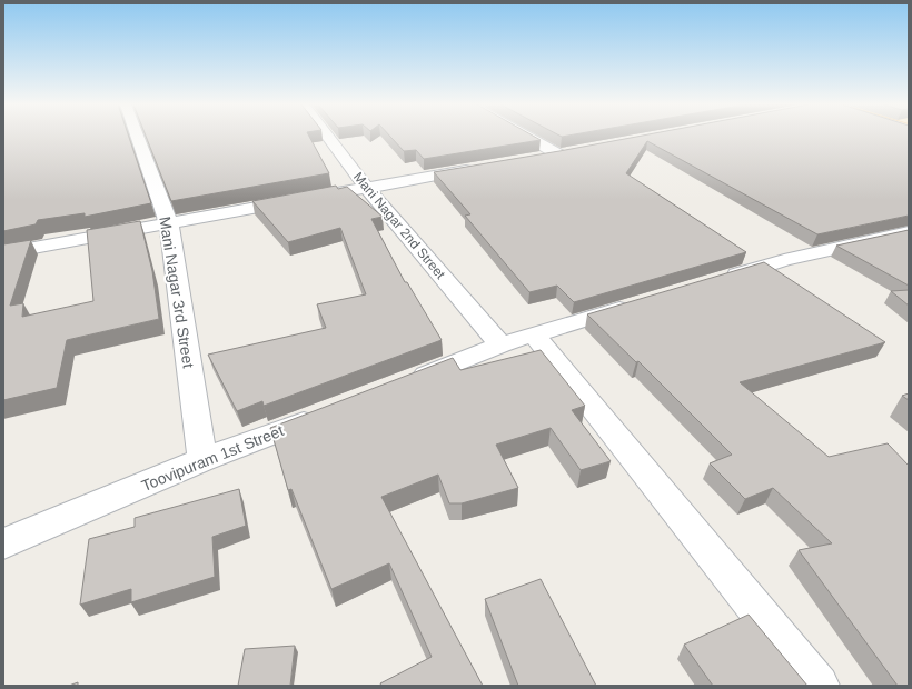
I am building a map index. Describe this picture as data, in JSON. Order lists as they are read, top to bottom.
{
  "streets": {
    "street": ["Mani Nagar 2nd Street", "Mani Nagar 3rd Street", "Toovipuram 1st Street"]
  },
  "crossings": [
    ["Mani Nagar 3rd Street", "Toovipuram 1st Street"]
  ]
}
